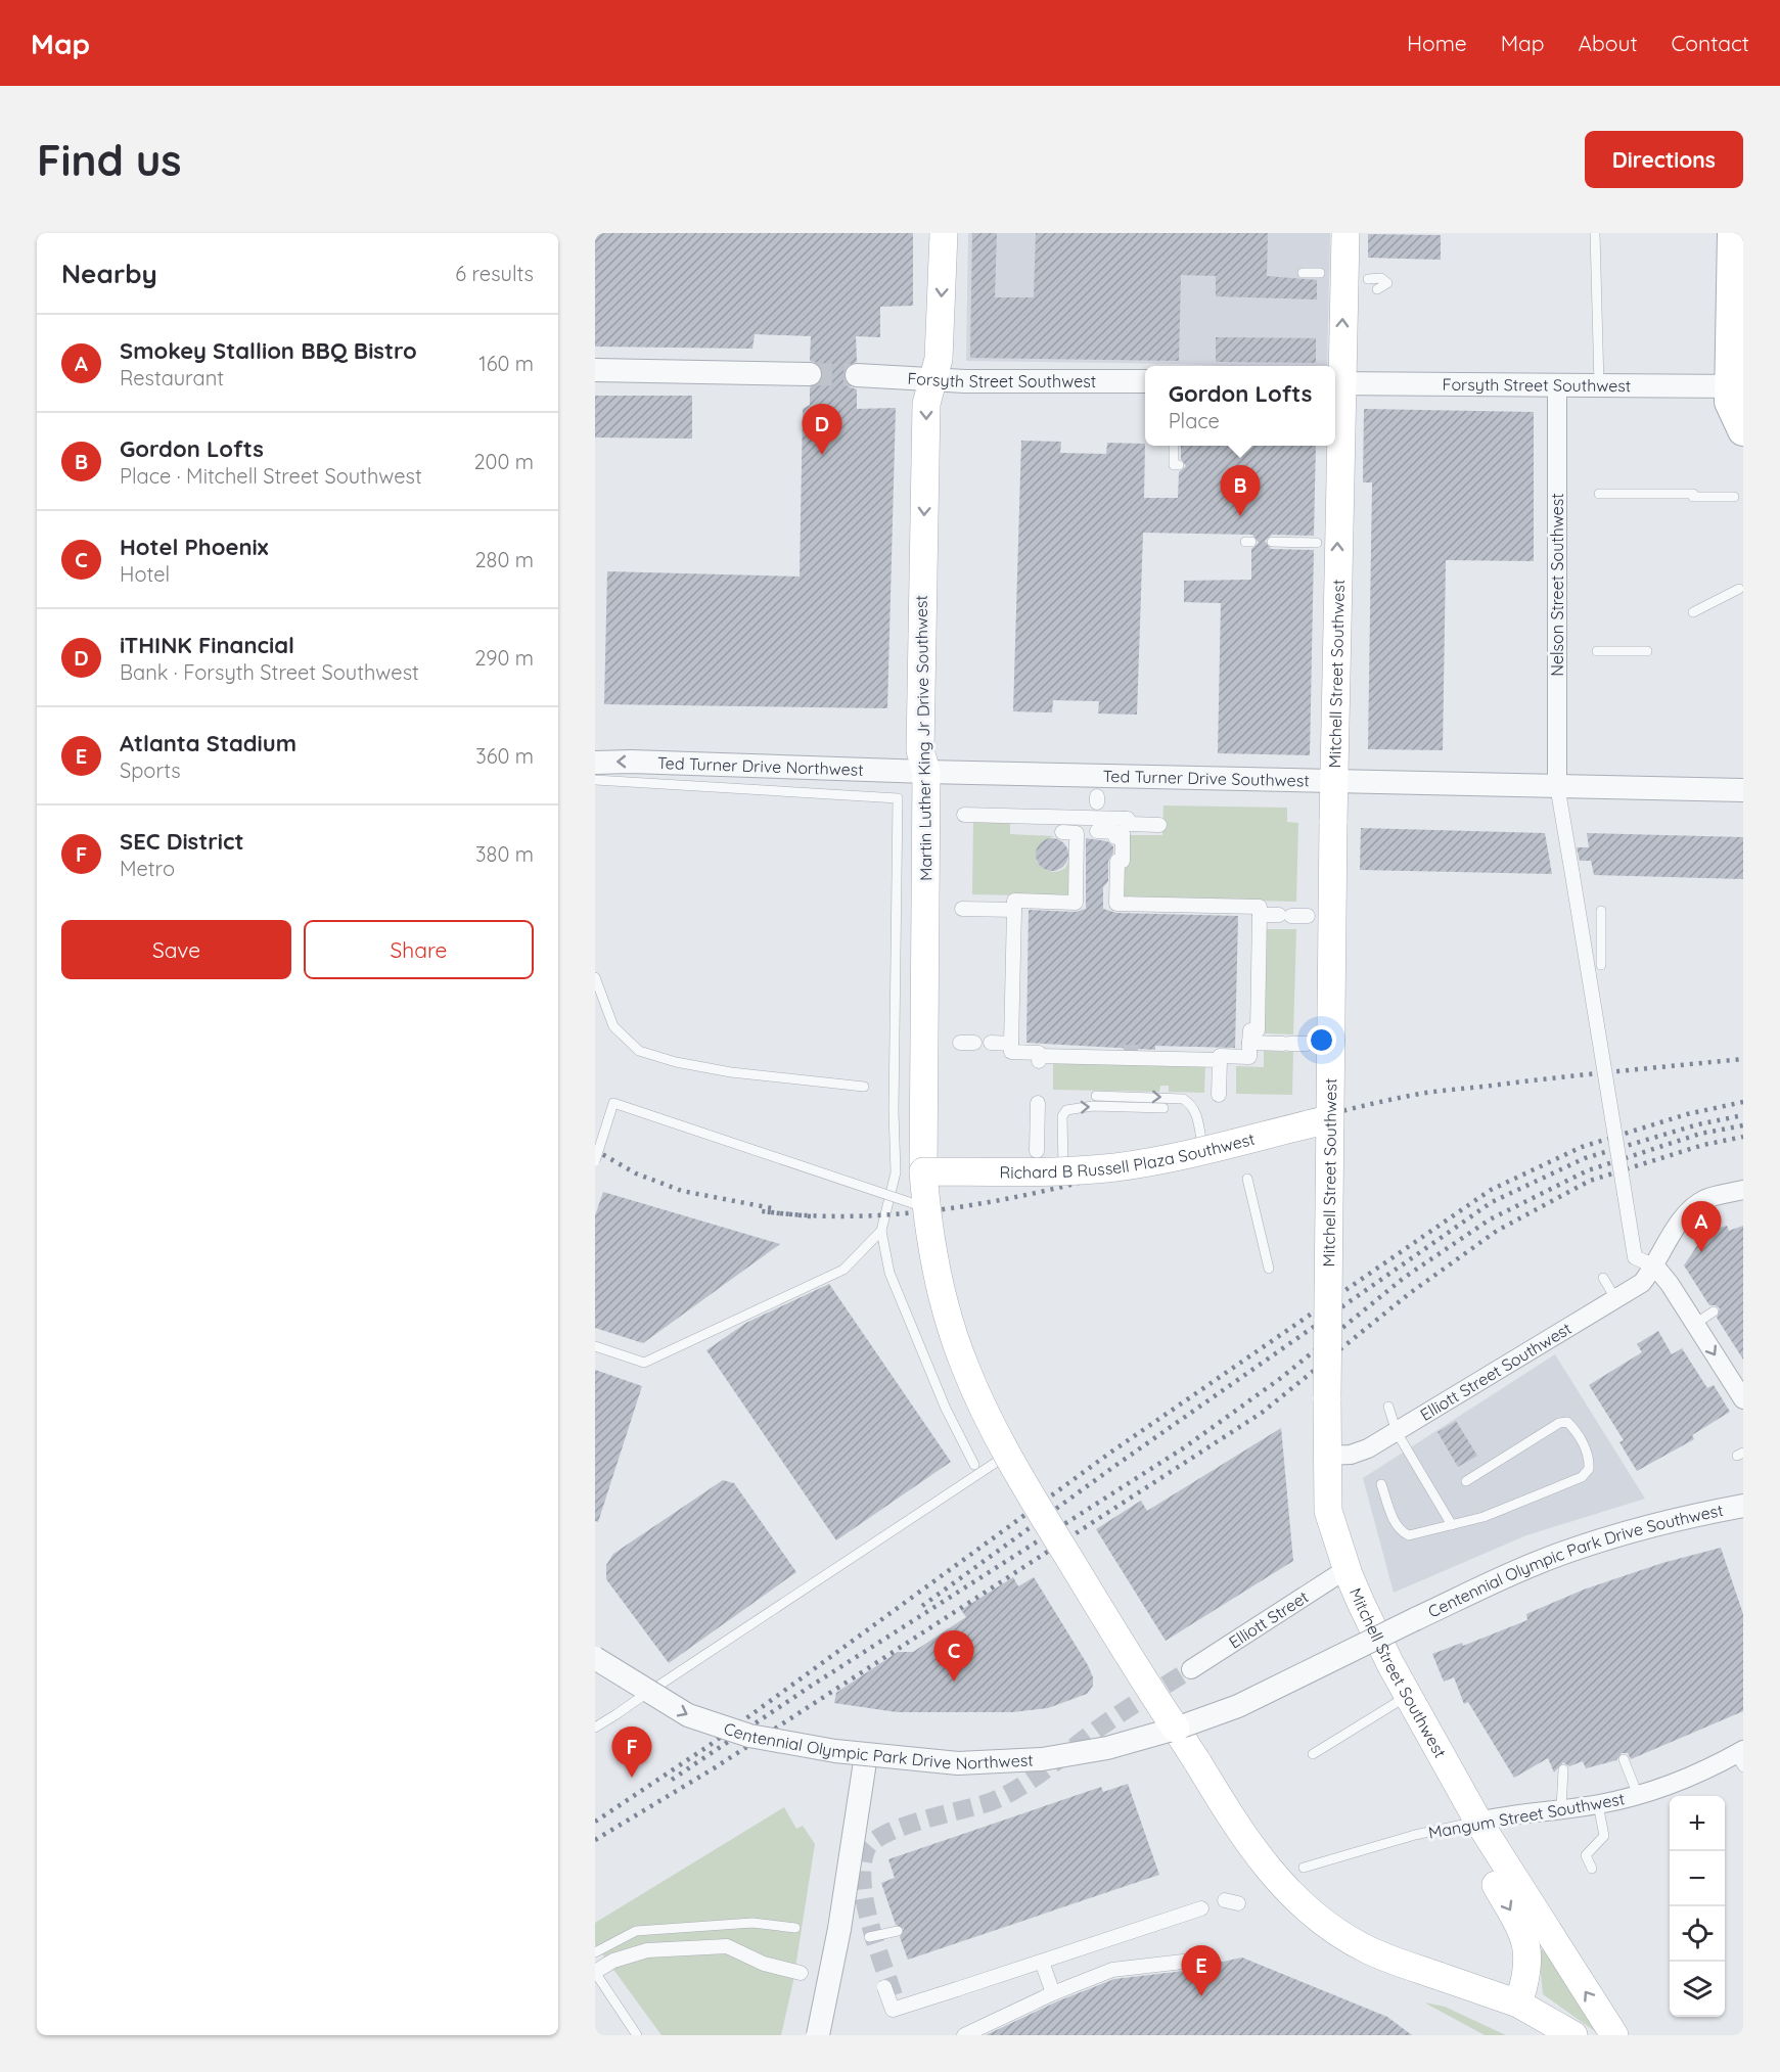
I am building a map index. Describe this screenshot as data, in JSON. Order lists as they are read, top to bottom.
{
  "streets": {
    "main road": ["Mitchell Street Southwest", "Martin Luther King Jr Drive Southwest", "Richard B Russell Plaza Southwest"],
    "street": [
      "Forsyth Street Southwest",
      "Nelson Street Southwest",
      "Ted Turner Drive Northwest",
      "Ted Turner Drive Southwest",
      "Elliott Street Southwest",
      "Centennial Olympic Park Drive Southwest",
      "Elliott Street",
      "Centennial Olympic Park Drive Northwest",
      "Mangum Street Southwest"
    ]
  },
  "crossings": [
    ["Forsyth Street Southwest", "Nelson Street Southwest"],
    ["Forsyth Street Southwest", "Mitchell Street Southwest"],
    ["Forsyth Street Southwest", "Martin Luther King Jr Drive Southwest"],
    ["Nelson Street Southwest", "Ted Turner Drive Southwest"],
    ["Mitchell Street Southwest", "Ted Turner Drive Southwest"],
    ["Mitchell Street Southwest", "Richard B Russell Plaza Southwest"],
    ["Mitchell Street Southwest", "Elliott Street Southwest"],
    ["Mitchell Street Southwest", "Elliott Street"],
    ["Mitchell Street Southwest", "Mangum Street Southwest"],
    ["Martin Luther King Jr Drive Southwest", "Ted Turner Drive Northwest"],
    ["Martin Luther King Jr Drive Southwest", "Ted Turner Drive Southwest"],
    ["Martin Luther King Jr Drive Southwest", "Richard B Russell Plaza Southwest"],
    ["Martin Luther King Jr Drive Southwest", "Centennial Olympic Park Drive Southwest"],
    ["Martin Luther King Jr Drive Southwest", "Centennial Olympic Park Drive Northwest"],
    ["Ted Turner Drive Northwest", "Ted Turner Drive Southwest"],
    ["Centennial Olympic Park Drive Southwest", "Centennial Olympic Park Drive Northwest"]
  ],
  "one_way": ["Mitchell Street Southwest", "Ted Turner Drive Northwest", "Centennial Olympic Park Drive Northwest"],
  "page": {
    "header": "Map",
    "nav": [
      "Home",
      "Map",
      "About",
      "Contact"
    ],
    "buttons": [
      "Directions",
      ["Save", "Share"]
    ],
    "title": "Find us",
    "heading": ["Nearby", "6 results"],
    "list": [
      {
        "mark": "A",
        "name": "Smokey Stallion BBQ Bistro",
        "note": "Restaurant",
        "value": "160 m"
      },
      {
        "mark": "B",
        "name": "Gordon Lofts",
        "note": "Place · Mitchell Street Southwest",
        "value": "200 m"
      },
      {
        "mark": "C",
        "name": "Hotel Phoenix",
        "note": "Hotel",
        "value": "280 m"
      },
      {
        "mark": "D",
        "name": "iTHINK Financial",
        "note": "Bank · Forsyth Street Southwest",
        "value": "290 m"
      },
      {
        "mark": "E",
        "name": "Atlanta Stadium",
        "note": "Sports",
        "value": "360 m"
      },
      {
        "mark": "F",
        "name": "SEC District",
        "note": "Metro",
        "value": "380 m"
      }
    ],
    "popup": ["Gordon Lofts", "Place"],
    "pins": [
      "D",
      "B",
      "A",
      "C",
      "F",
      "E"
    ],
    "map_buttons": ["+", "−"]
  }
}
